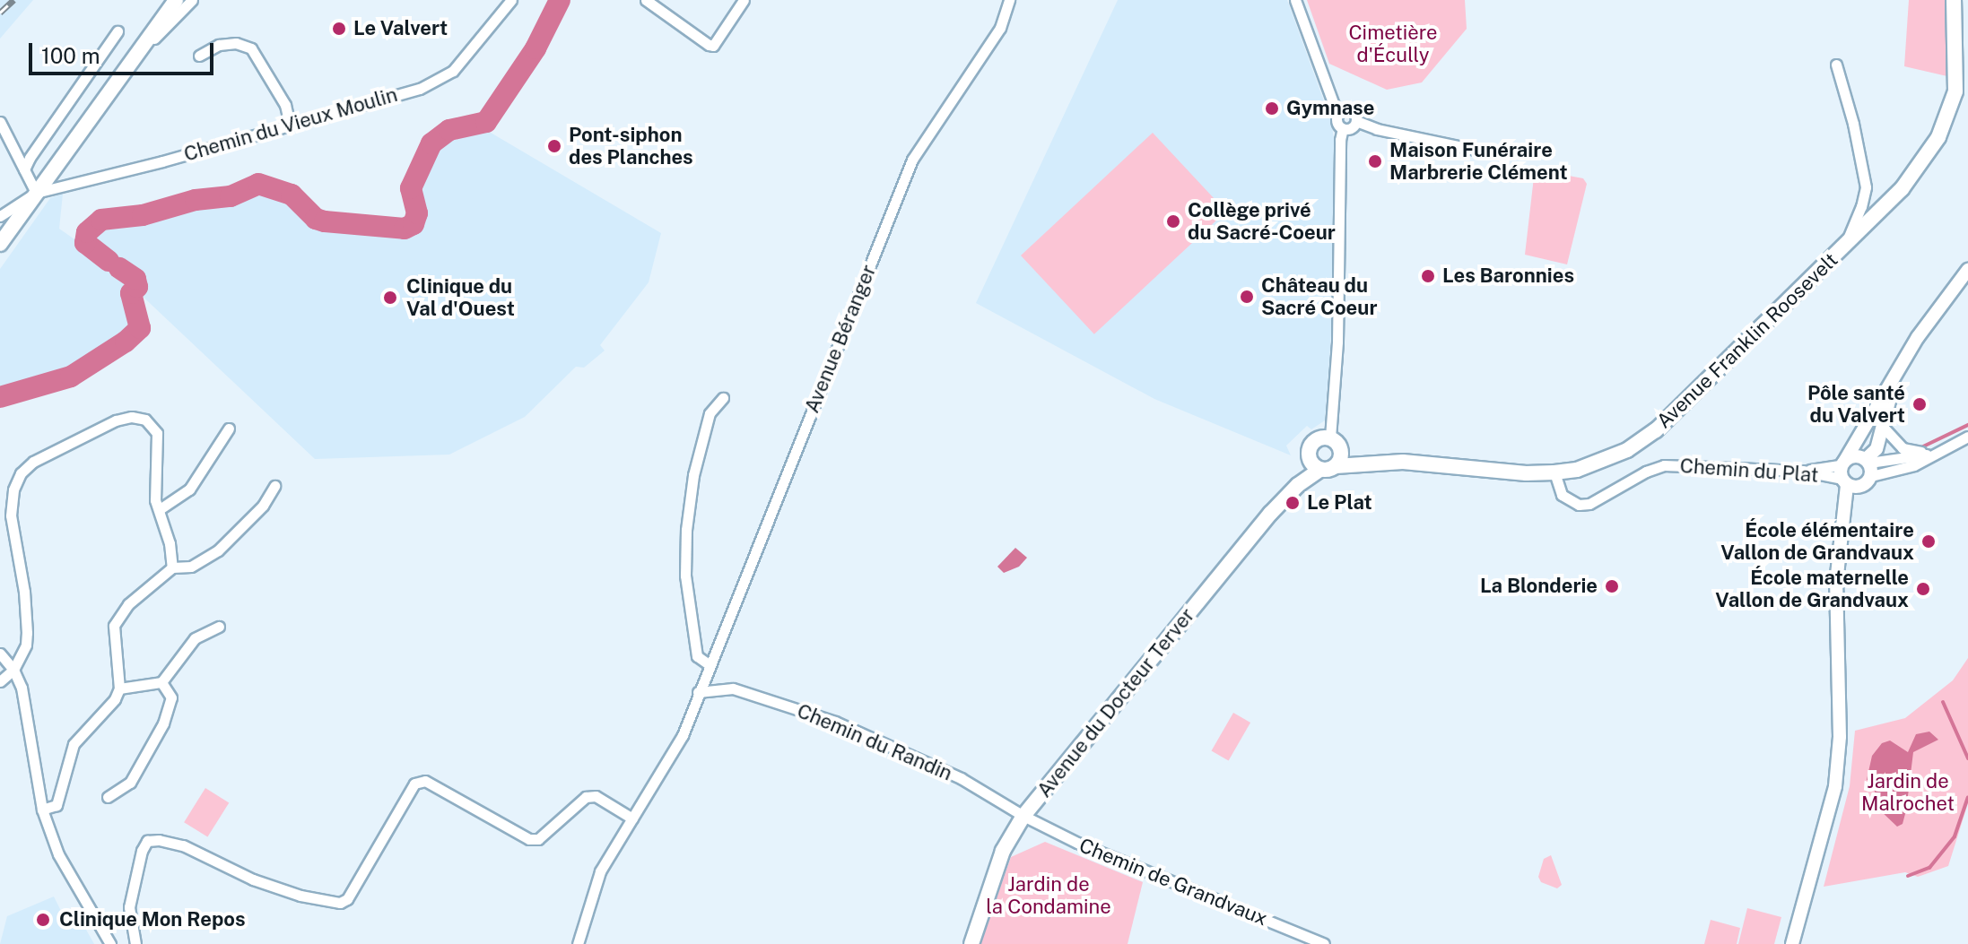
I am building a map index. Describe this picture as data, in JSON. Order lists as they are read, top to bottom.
{
  "streets": {
    "main road": ["Avenue Franklin Roosevelt", "Avenue du Docteur Terver"],
    "street": [
      "Chemin du Vieux Moulin",
      "Avenue Béranger",
      "Chemin du Plat",
      "Chemin du Randin",
      "Chemin de Grandvaux"
    ]
  },
  "crossings": [
    ["Avenue Béranger", "Chemin du Randin"],
    ["Avenue Franklin Roosevelt", "Chemin du Plat"],
    ["Avenue Franklin Roosevelt", "Avenue du Docteur Terver"],
    ["Avenue du Docteur Terver", "Chemin du Randin"],
    ["Avenue du Docteur Terver", "Chemin de Grandvaux"],
    ["Chemin du Randin", "Chemin de Grandvaux"]
  ],
  "parks": ["Cimetière d'Écully", "Jardin de Malrochet", "Jardin de la Condamine"],
  "places": [
    "Le Valvert",
    "Gymnase",
    "Pont-siphon des Planches",
    "Maison Funéraire Marbrerie Clément",
    "Collège privé du Sacré-Coeur",
    "Les Baronnies",
    "Château du Sacré Coeur",
    "Clinique du Val d'Ouest",
    "Pôle santé du Valvert",
    "Le Plat",
    "École élémentaire Vallon de Grandvaux",
    "La Blonderie",
    "École maternelle Vallon de Grandvaux",
    "Clinique Mon Repos"
  ],
  "scale_bar": "100 m"
}
